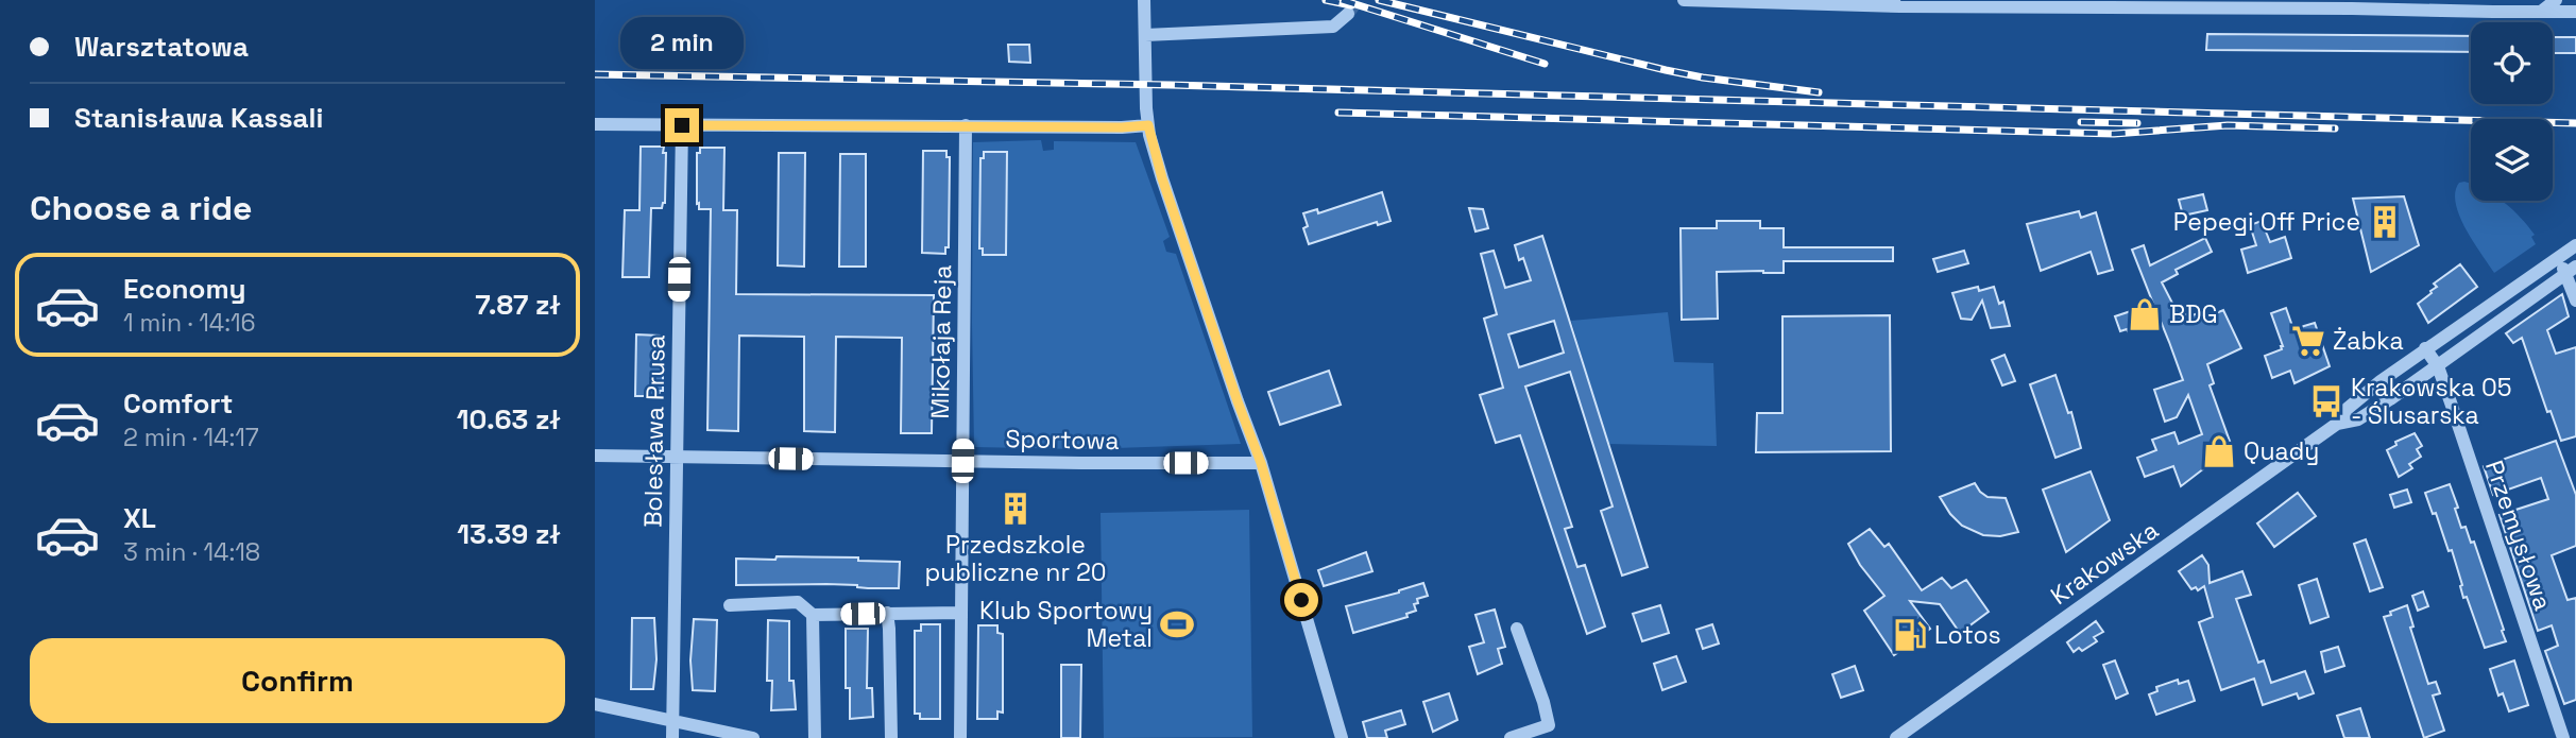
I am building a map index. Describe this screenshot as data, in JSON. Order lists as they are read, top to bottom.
{
  "streets": {
    "street": [
      "Mikołaja Reja",
      "Bolesława Prusa",
      "Sportowa",
      "Przemysłowa",
      "Krakowska"
    ]
  },
  "crossings": [
    ["Mikołaja Reja", "Sportowa"],
    ["Bolesława Prusa", "Sportowa"],
    ["Przemysłowa", "Krakowska"]
  ],
  "places": {
    "building": ["Pepegi Off Price", "Przedszkole publiczne nr 20"],
    "shop": ["BDG", "Quady"],
    "supermarket": ["Żabka"],
    "bus stop": ["Krakowska 05 - Ślusarska"],
    "sports": ["Klub Sportowy Metal"],
    "fuel station": ["Lotos"]
  },
  "page": {
    "banner": ["Warsztatowa", "Stanisława Kassali"],
    "bubble": "2 min",
    "heading": "Choose a ride",
    "list": [
      {
        "name": "Economy",
        "note": "1 min · 14:16",
        "value": "7.87 zł"
      },
      {
        "name": "Comfort",
        "note": "2 min · 14:17",
        "value": "10.63 zł"
      },
      {
        "name": "XL",
        "note": "3 min · 14:18",
        "value": "13.39 zł"
      }
    ],
    "buttons": "Confirm"
  }
}
